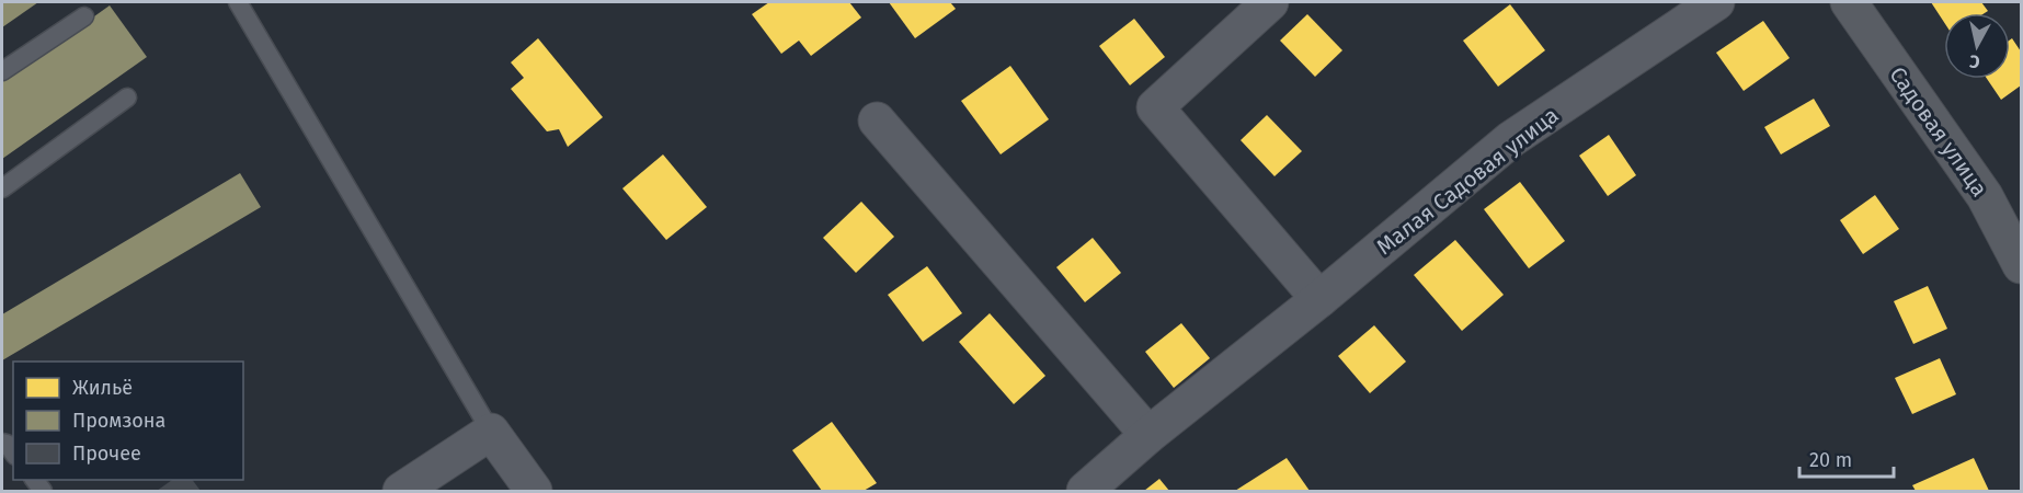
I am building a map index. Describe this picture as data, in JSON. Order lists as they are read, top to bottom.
{
  "streets": {
    "main road": ["Садовая улица"],
    "street": ["Малая Садовая улица"]
  },
  "legend": ["Жильё", "Промзона", "Прочее"],
  "scale_bar": "20 m",
  "north": "bottom"
}
